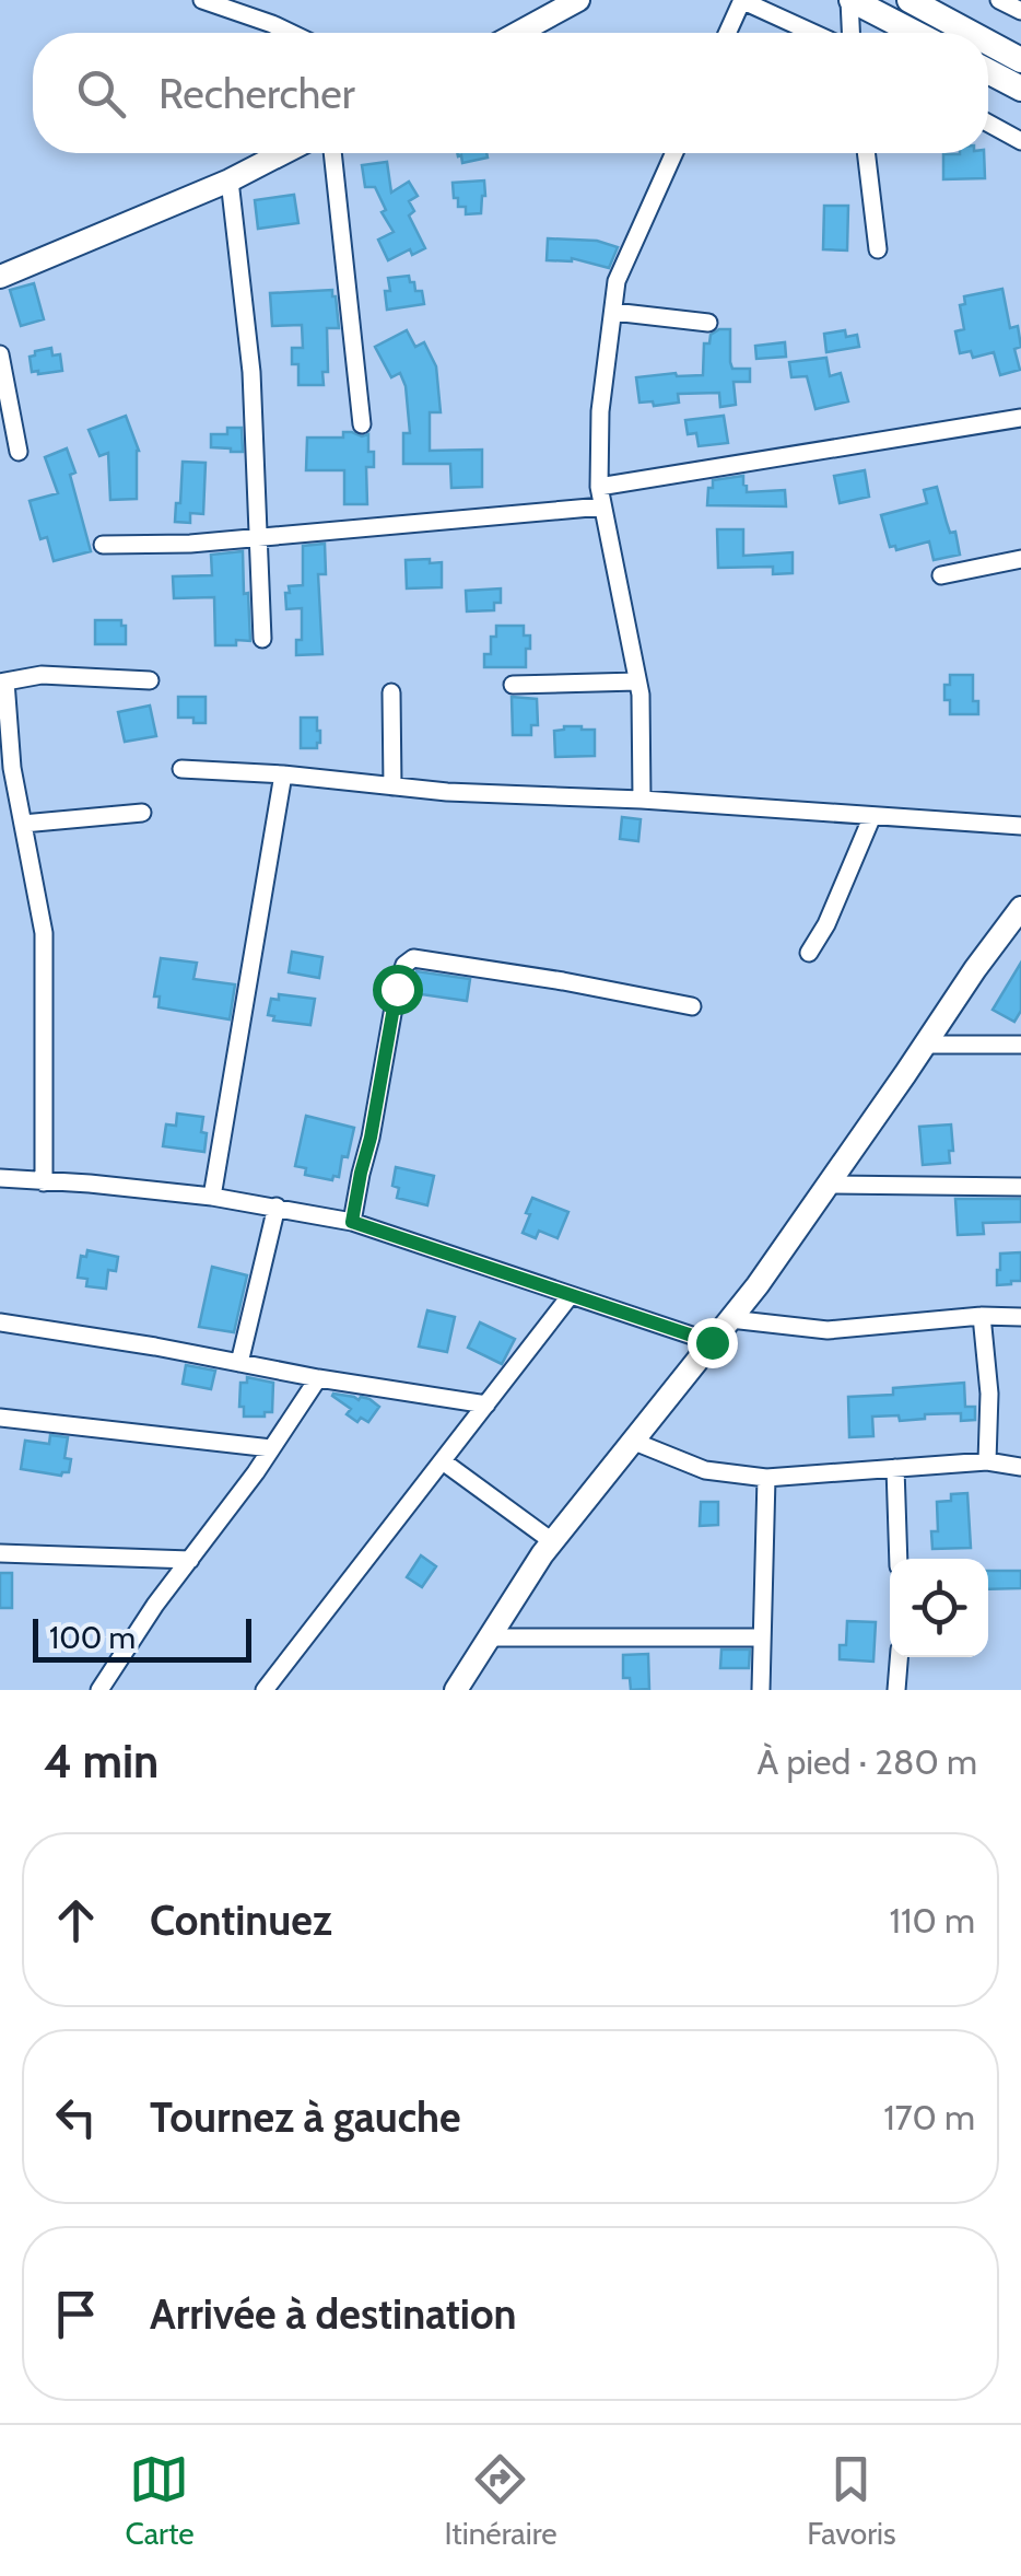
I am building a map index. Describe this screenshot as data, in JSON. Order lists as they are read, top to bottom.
{
  "scale_bar": "100 m",
  "page": {
    "search": "Rechercher",
    "scale": "100 m",
    "heading": ["4 min", "À pied · 280 m"],
    "list": [
      ["Continuez", "110 m"],
      ["Tournez à gauche", "170 m"],
      "Arrivée à destination"
    ],
    "nav": ["Carte", "Itinéraire", "Favoris"]
  }
}
